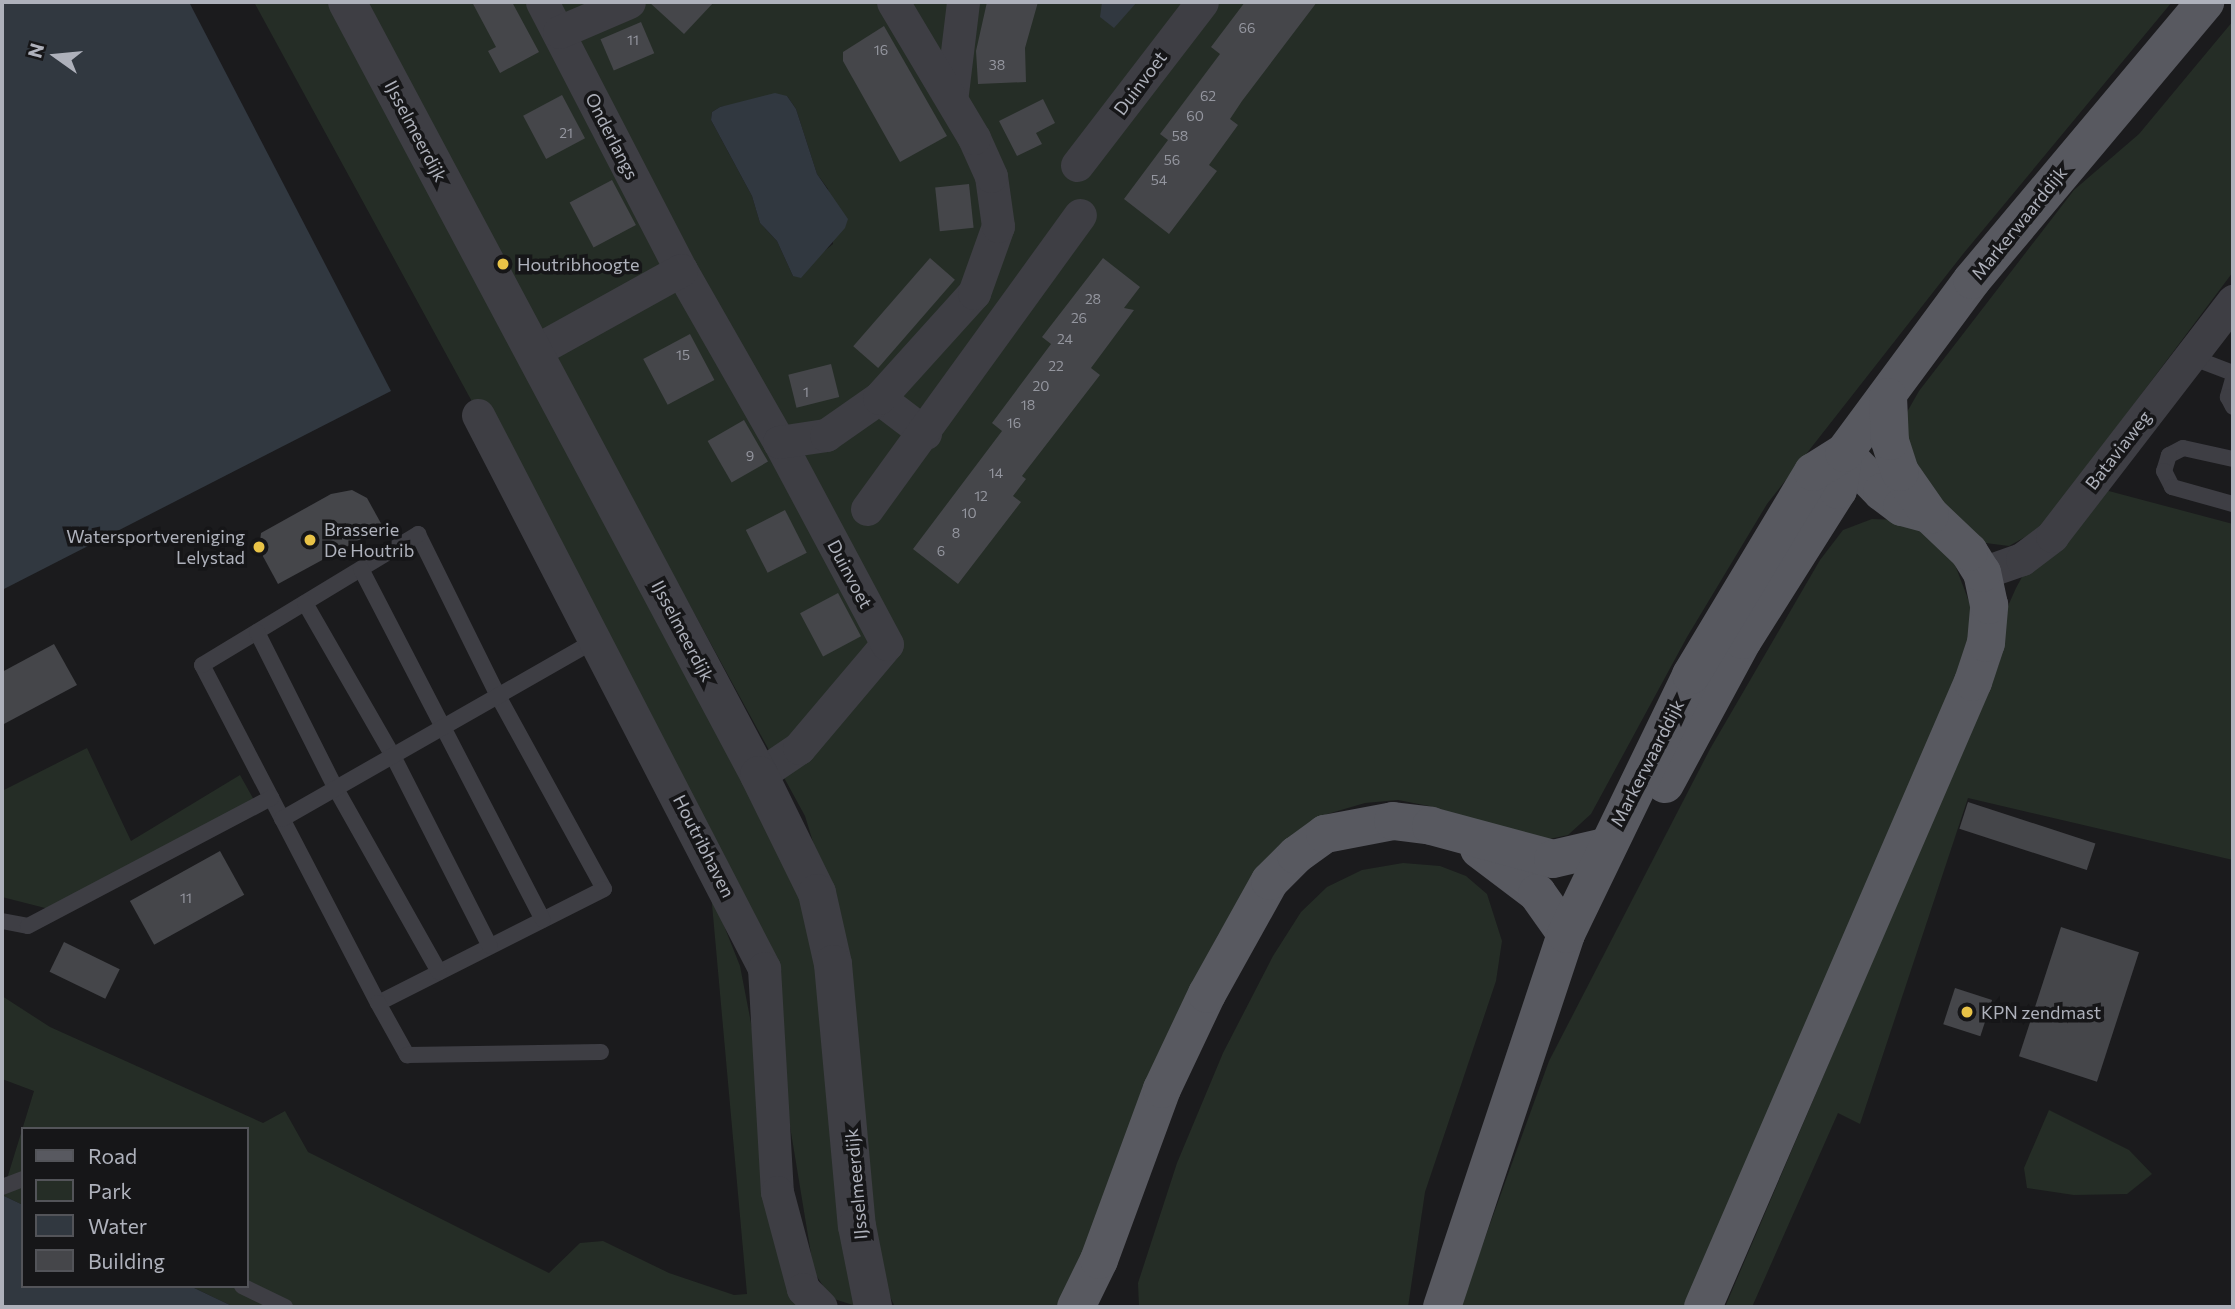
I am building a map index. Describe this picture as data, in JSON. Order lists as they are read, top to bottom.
{
  "streets": {
    "main road": ["Markerwaarddijk"],
    "street": [
      "Duinvoet",
      "IJsselmeerdijk",
      "Onderlangs",
      "Bataviaweg",
      "Houtribhaven"
    ]
  },
  "crossings": [
    ["Duinvoet", "IJsselmeerdijk"],
    ["Duinvoet", "Onderlangs"]
  ],
  "places": [
    "Houtribhoogte",
    "Brasserie De Houtrib",
    "Watersportvereniging Lelystad",
    "KPN zendmast"
  ],
  "house_numbers": [
    "66",
    "11",
    "16",
    "38",
    "62",
    "60",
    "21",
    "58",
    "56",
    "54",
    "28",
    "26",
    "24",
    "15",
    "22",
    "20",
    "1",
    "18",
    "16",
    "9",
    "14",
    "12",
    "10",
    "8",
    "6",
    "11"
  ],
  "legend": [
    "Road",
    "Park",
    "Water",
    "Building"
  ],
  "north": "left"
}
